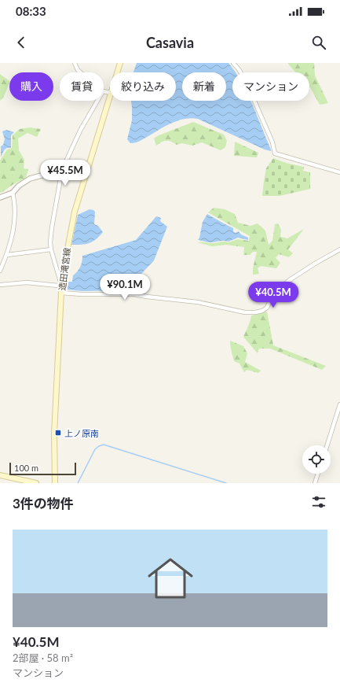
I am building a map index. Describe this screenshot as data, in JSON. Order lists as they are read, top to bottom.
{
  "streets": {
    "main road": ["造田滝宮線"]
  },
  "places": {
    "transit": ["上ノ原南"]
  },
  "scale_bar": "100 m",
  "page": {
    "status": "08:33",
    "header": "Casavia",
    "chip": [
      "購入",
      "賃貸",
      "絞り込み",
      "新着",
      "マンション"
    ],
    "price": ["¥45.5M", "¥90.1M", "¥40.5M"],
    "scale": "100 m",
    "heading": "3件の物件",
    "list": [
      {
        "name": "¥40.5M",
        "note": "2部屋 · 58 m² · マンション"
      }
    ]
  }
}
